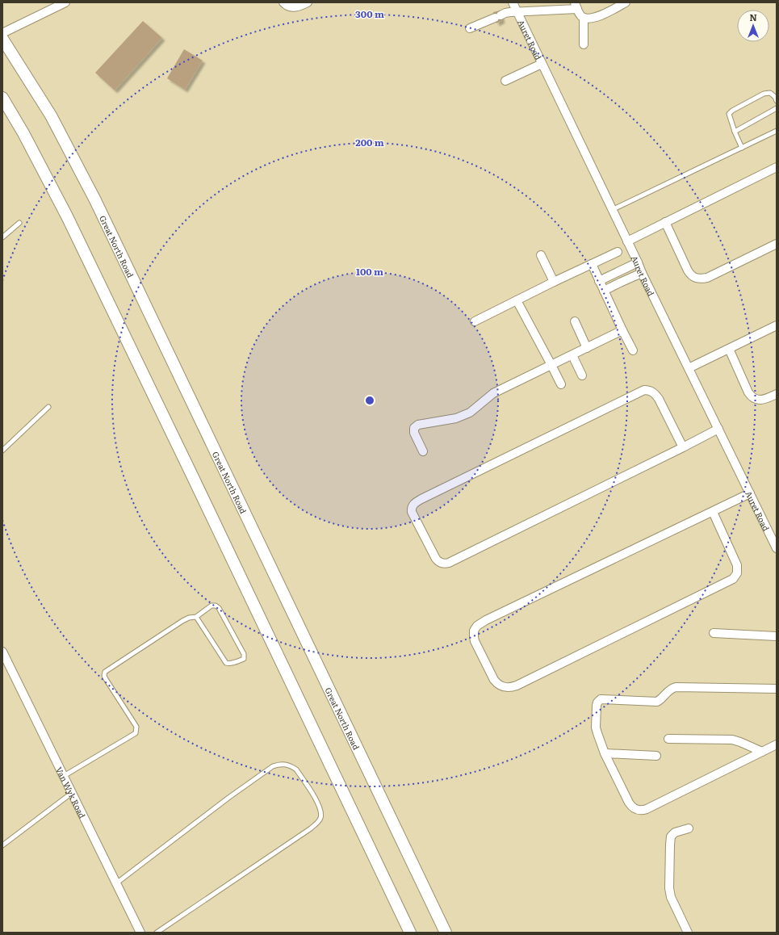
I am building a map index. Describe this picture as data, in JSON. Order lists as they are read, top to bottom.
{
  "streets": {
    "main road": ["Great North Road"],
    "street": ["Auret Road", "Van Wyk Road"]
  },
  "north": "top",
  "rings": ["300 m", "200 m", "100 m"]
}
